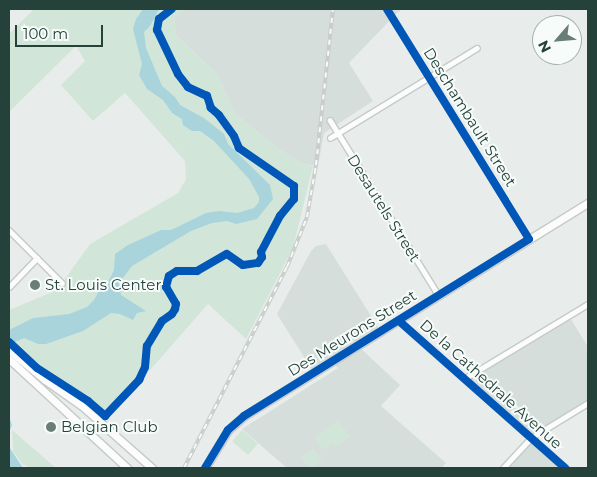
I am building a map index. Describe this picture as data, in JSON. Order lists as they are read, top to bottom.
{
  "streets": {
    "street": [
      "Deschambault Street",
      "Desautels Street",
      "Des Meurons Street",
      "De la Cathedrale Avenue"
    ]
  },
  "crossings": [
    ["Deschambault Street", "Des Meurons Street"],
    ["Desautels Street", "Des Meurons Street"],
    ["Des Meurons Street", "De la Cathedrale Avenue"]
  ],
  "places": ["St. Louis Center", "Belgian Club"],
  "scale_bar": "100 m",
  "north": "bottom left"
}
